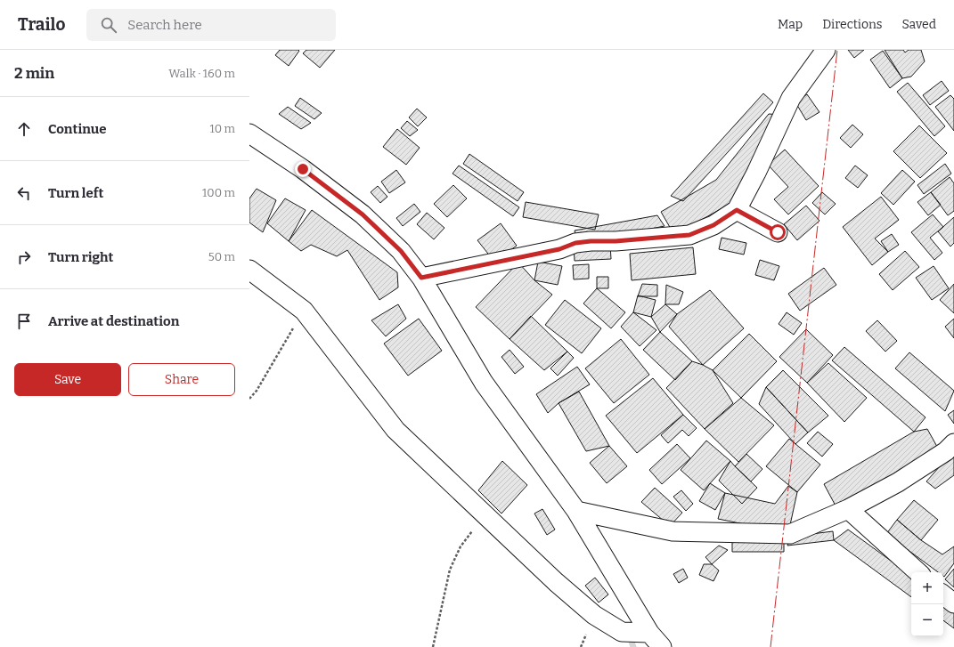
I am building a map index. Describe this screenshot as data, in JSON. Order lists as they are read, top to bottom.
{
  "page": {
    "header": "Trailo",
    "search": "Search here",
    "nav": ["Map", "Directions", "Saved"],
    "heading": ["2 min", "Walk · 160 m"],
    "list": [
      ["Continue", "10 m"],
      ["Turn left", "100 m"],
      ["Turn right", "50 m"],
      "Arrive at destination"
    ],
    "buttons": ["Save", "Share"],
    "map_buttons": ["+", "−"]
  }
}
